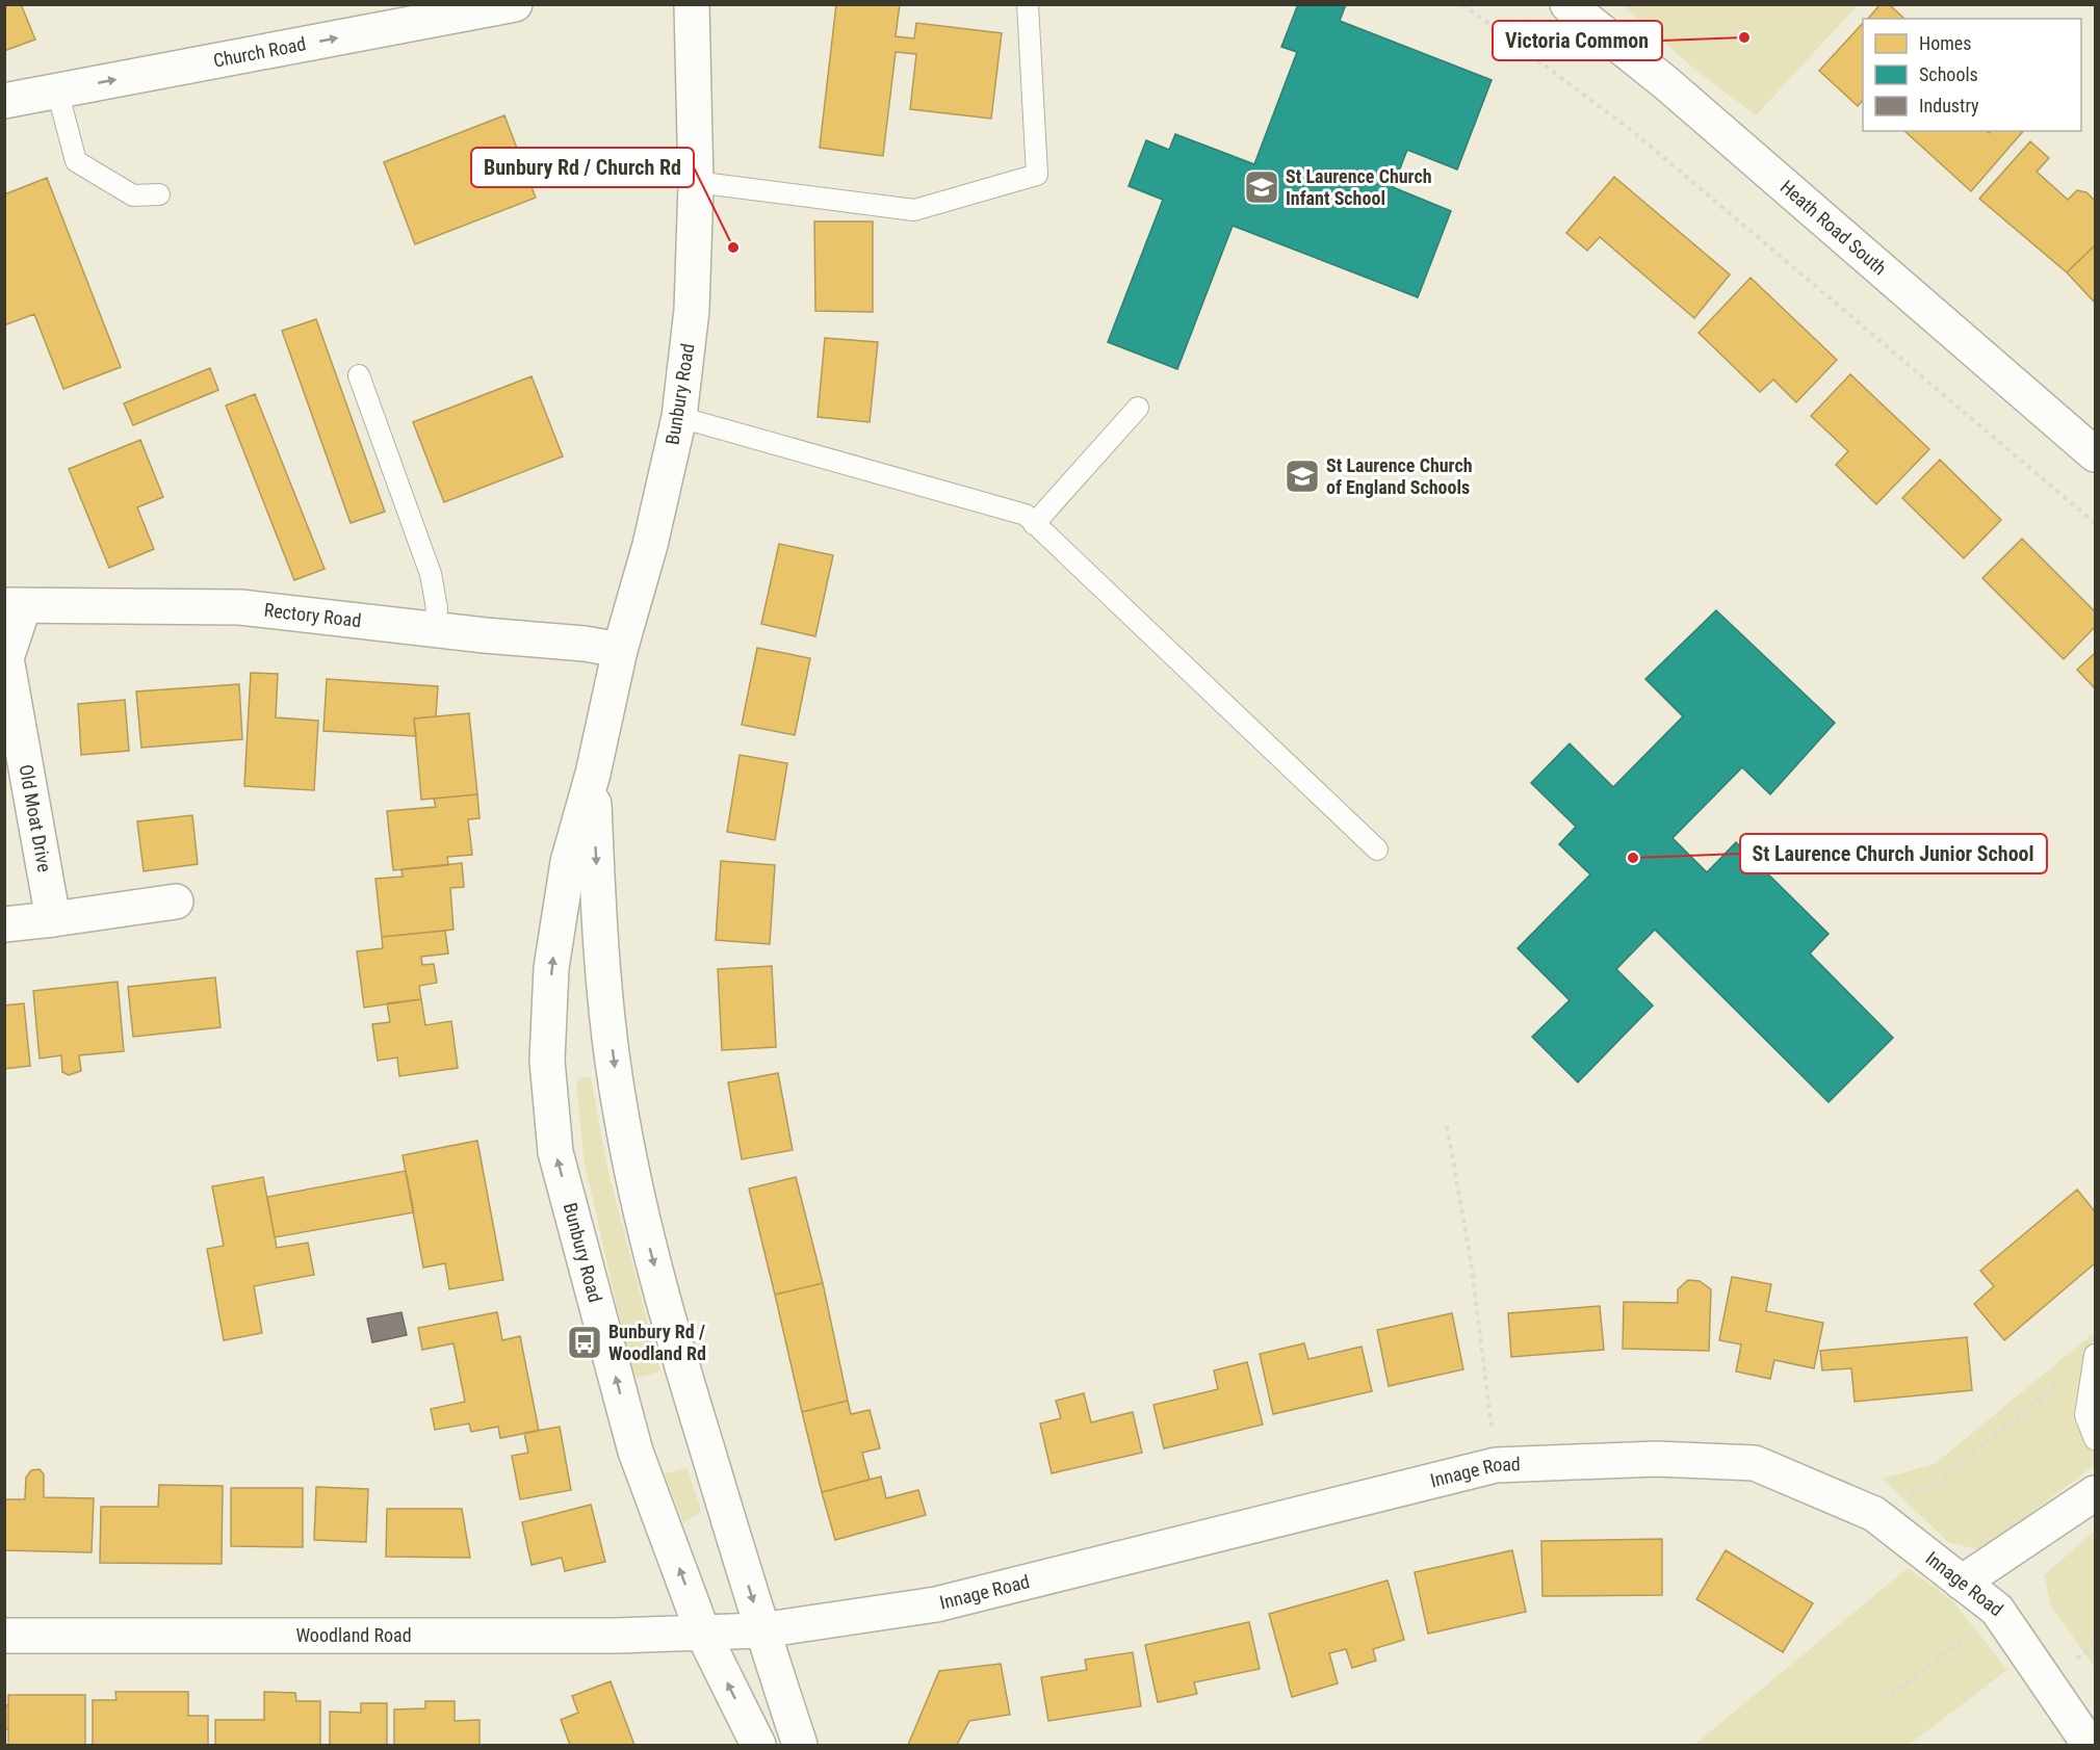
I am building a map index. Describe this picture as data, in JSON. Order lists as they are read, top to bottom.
{
  "streets": {
    "street": [
      "Church Road",
      "Heath Road South",
      "Bunbury Road",
      "Rectory Road",
      "Old Moat Drive",
      "Innage Road",
      "Woodland Road"
    ]
  },
  "crossings": [
    ["Bunbury Road", "Rectory Road"],
    ["Bunbury Road", "Innage Road"],
    ["Bunbury Road", "Woodland Road"],
    ["Rectory Road", "Old Moat Drive"],
    ["Innage Road", "Woodland Road"]
  ],
  "one_way": ["Church Road"],
  "places": {
    "other": ["Victoria Common", "Bunbury Rd / Church Rd", "St Laurence Church Junior School"],
    "school or university": ["St Laurence Church Infant School", "St Laurence Church of England Schools"],
    "bus stop": ["Bunbury Rd / Woodland Rd"]
  },
  "legend": ["Homes", "Schools", "Industry"]
}
